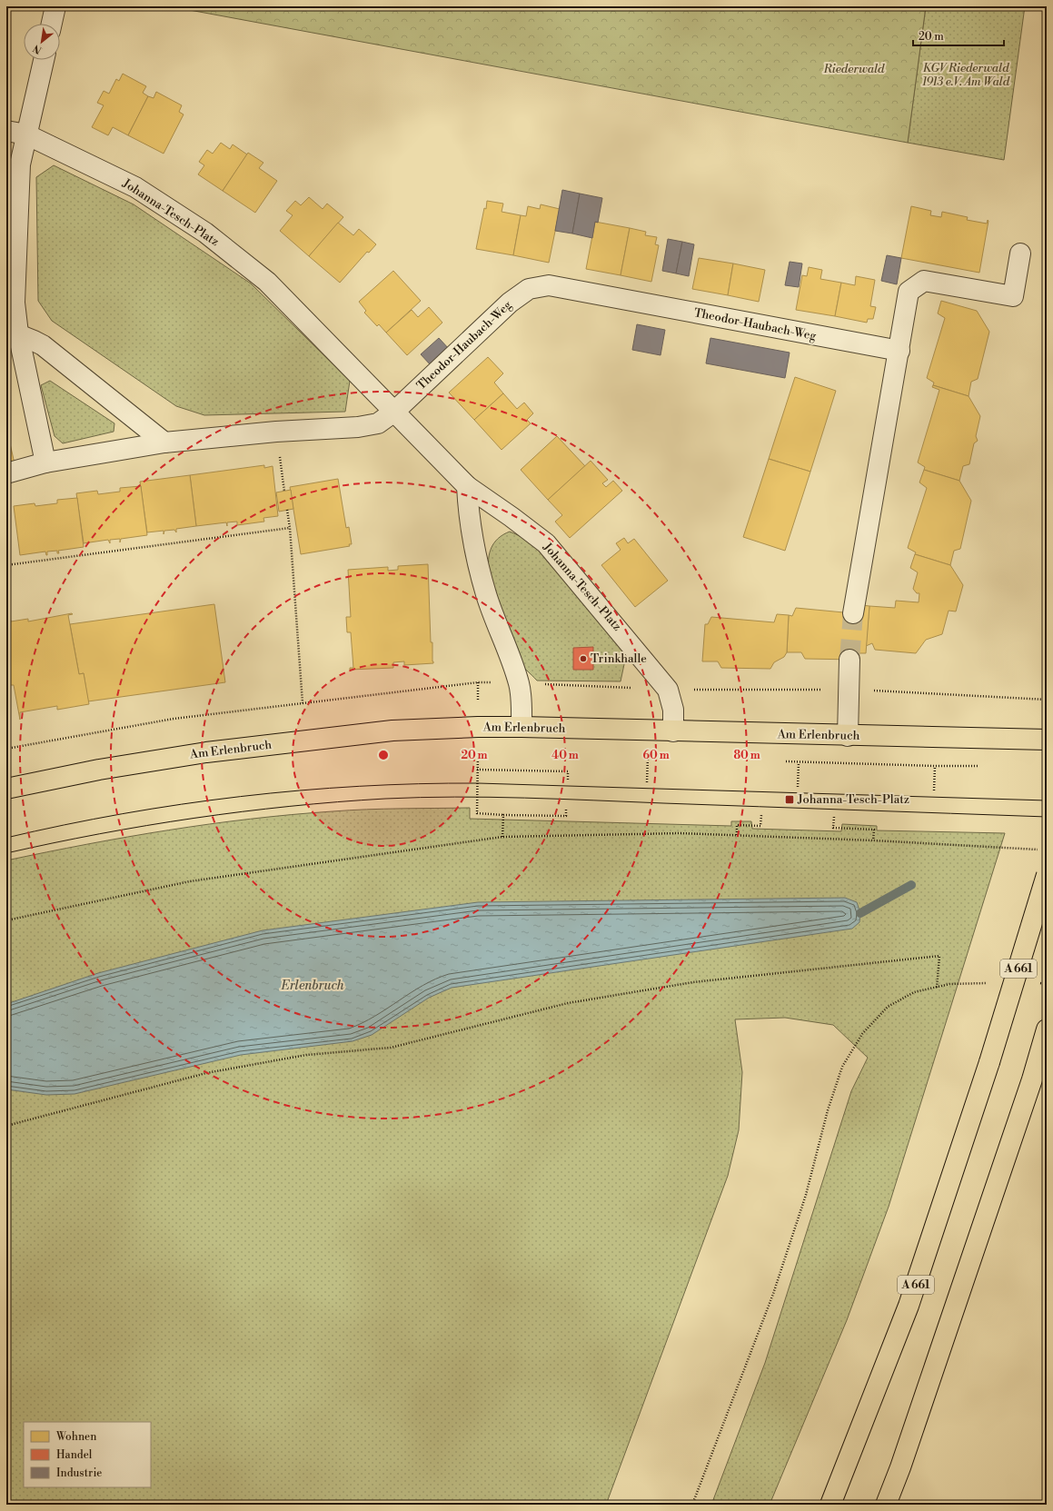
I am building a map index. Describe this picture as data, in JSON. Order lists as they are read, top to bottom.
{
  "streets": {
    "main road": ["Am Erlenbruch", "A 661"],
    "street": ["Johanna-Tesch-Platz", "Theodor-Haubach-Weg"]
  },
  "crossings": [
    ["Johanna-Tesch-Platz", "Theodor-Haubach-Weg"],
    ["Johanna-Tesch-Platz", "Am Erlenbruch"]
  ],
  "water": ["Erlenbruch"],
  "parks": ["KGV Riederwald 1913 e.V. Am Wald", "Riederwald"],
  "places": {
    "other": ["Trinkhalle"],
    "transit": ["Johanna-Tesch-Platz"]
  },
  "legend": ["Wohnen", "Handel", "Industrie"],
  "scale_bar": "20 m",
  "north": "bottom left",
  "rings": [
    "20 m",
    "40 m",
    "60 m",
    "80 m"
  ]
}
